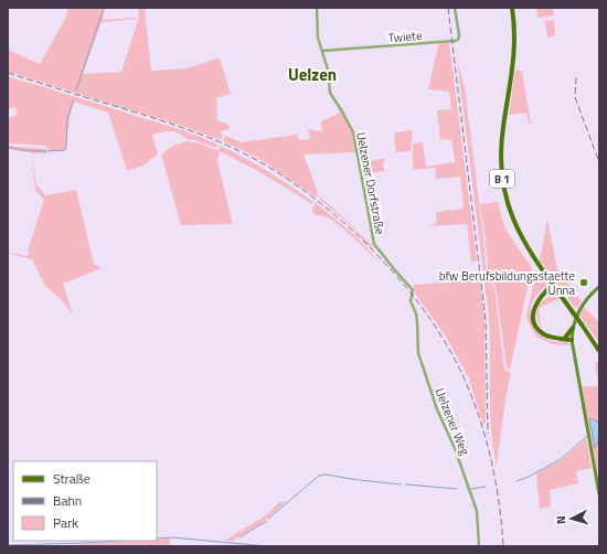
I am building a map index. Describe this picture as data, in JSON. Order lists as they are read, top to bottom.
{
  "streets": {
    "main road": ["B 1"],
    "street": ["Twiete", "Uelzener Dorfstraße", "Uelzener Weg"]
  },
  "crossings": [
    ["Twiete", "Uelzener Dorfstraße"],
    ["Uelzener Dorfstraße", "Uelzener Weg"]
  ],
  "districts": ["Uelzen"],
  "places": ["bfw Berufsbildungsstaette Unna"],
  "legend": ["Straße", "Bahn", "Park"],
  "north": "left"
}
